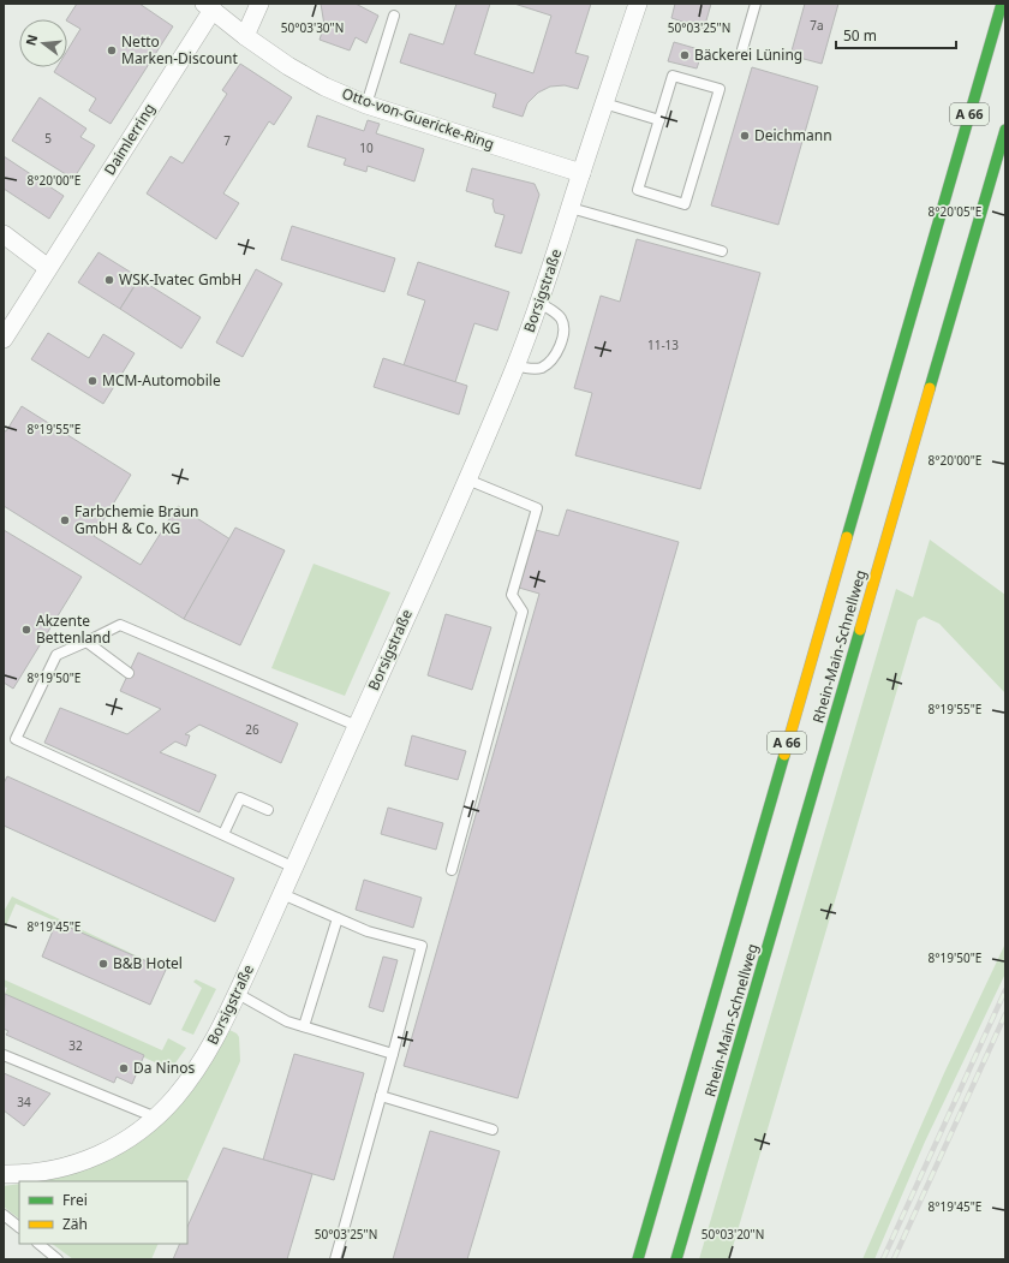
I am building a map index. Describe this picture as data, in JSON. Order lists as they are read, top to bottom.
{
  "streets": {
    "highway": ["A 66", "Rhein-Main-Schnellweg"],
    "street": ["Otto-von-Guericke-Ring", "Daimlerring", "Borsigstraße"]
  },
  "crossings": [
    ["Otto-von-Guericke-Ring", "Daimlerring"],
    ["Otto-von-Guericke-Ring", "Borsigstraße"]
  ],
  "places": [
    "Netto Marken-Discount",
    "Bäckerei Lüning",
    "Deichmann",
    "WSK-Ivatec GmbH",
    "MCM-Automobile",
    "Farbchemie Braun GmbH & Co. KG",
    "Akzente Bettenland",
    "B&B Hotel",
    "Da Ninos"
  ],
  "house_numbers": [
    "7a",
    "5",
    "7",
    "10",
    "11-13",
    "26",
    "32",
    "34"
  ],
  "legend": ["Frei", "Zäh"],
  "scale_bar": "50 m",
  "north": "left",
  "coordinates": [
    "50°03'30\"N",
    "50°03'25\"N",
    "8°20'00\"E",
    "8°20'05\"E",
    "8°19'55\"E",
    "8°19'50\"E",
    "8°19'45\"E",
    "50°03'20\"N"
  ]
}
